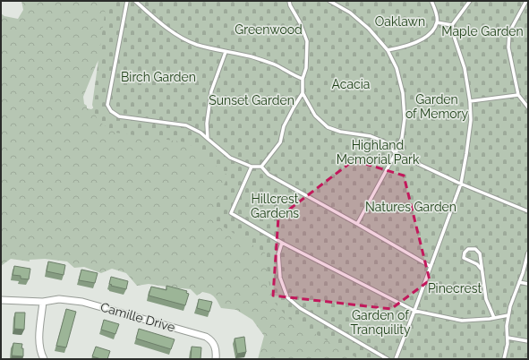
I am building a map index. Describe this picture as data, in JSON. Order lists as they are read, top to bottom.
{
  "streets": {
    "street": ["Camille Drive"]
  },
  "parks": [
    "Oaklawn",
    "Greenwood",
    "Maple Garden",
    "Birch Garden",
    "Acacia",
    "Garden of Memory",
    "Sunset Garden",
    "Highland Memorial Park",
    "Hillcrest Gardens",
    "Natures Garden",
    "Pinecrest",
    "Garden of Tranquility"
  ]
}
